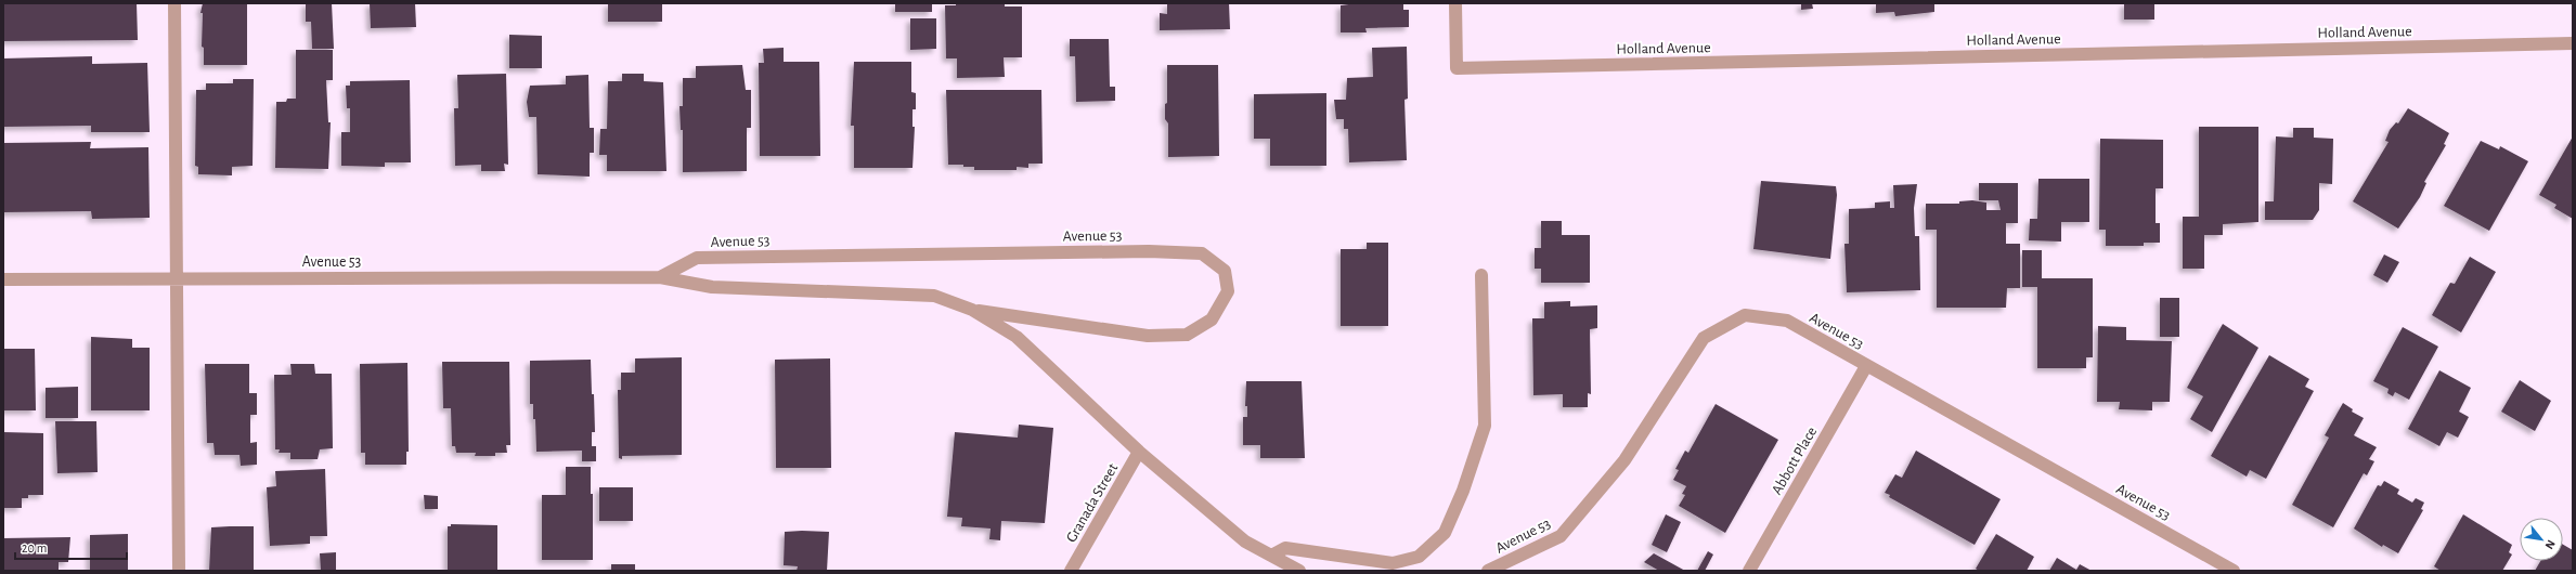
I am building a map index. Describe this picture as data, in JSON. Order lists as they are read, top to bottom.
{
  "streets": {
    "street": [
      "Holland Avenue",
      "Avenue 53",
      "Abbott Place",
      "Granada Street"
    ]
  },
  "crossings": [
    ["Avenue 53", "Abbott Place"],
    ["Avenue 53", "Granada Street"]
  ],
  "scale_bar": "20 m",
  "north": "bottom right"
}
